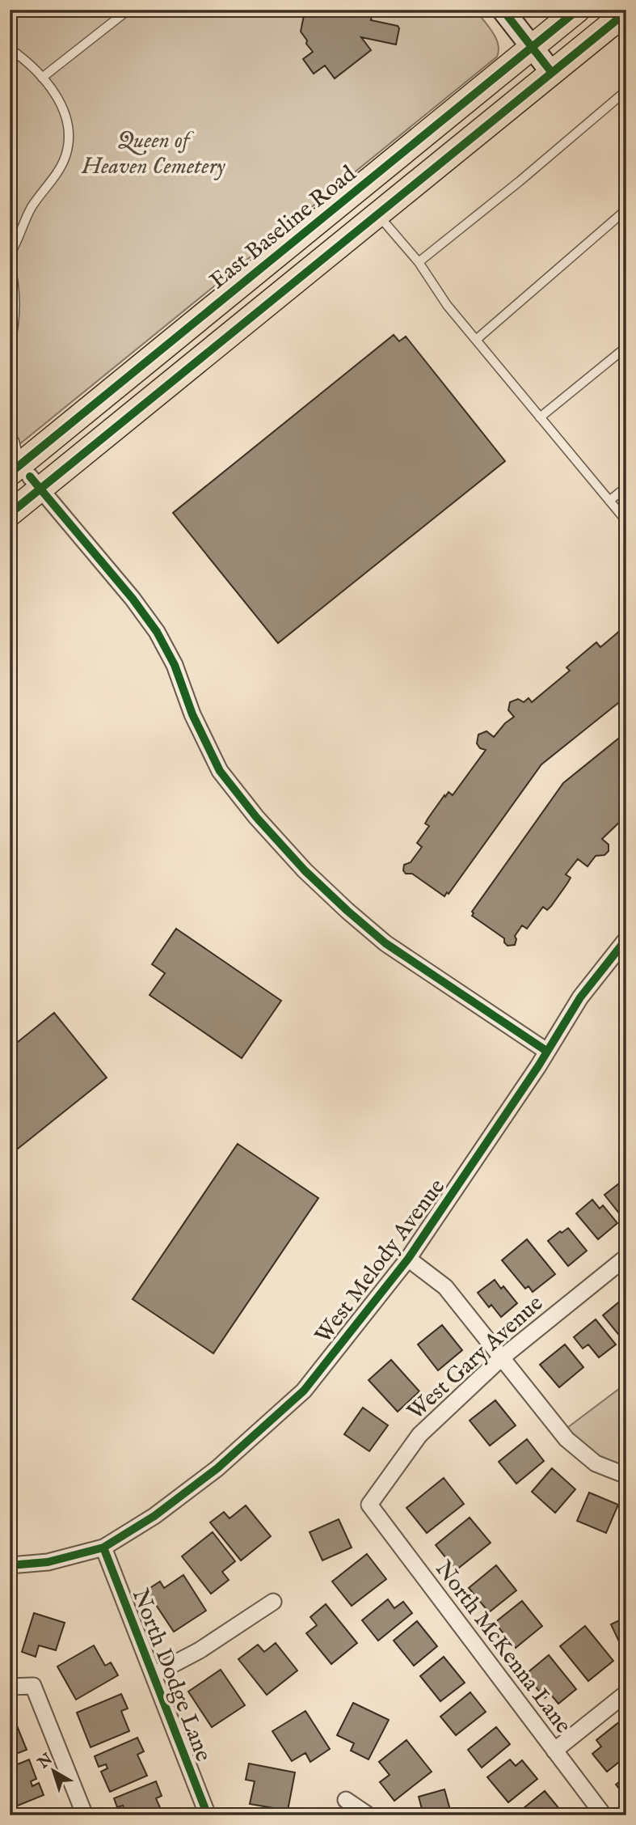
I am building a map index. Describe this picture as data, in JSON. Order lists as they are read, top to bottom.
{
  "streets": {
    "main road": ["East Baseline Road"],
    "street": [
      "West Melody Avenue",
      "West Gary Avenue",
      "North McKenna Lane",
      "North Dodge Lane"
    ]
  },
  "crossings": [
    ["West Melody Avenue", "North Dodge Lane"],
    ["West Gary Avenue", "North McKenna Lane"]
  ],
  "parks": ["Queen of Heaven Cemetery"],
  "north": "top left"
}
